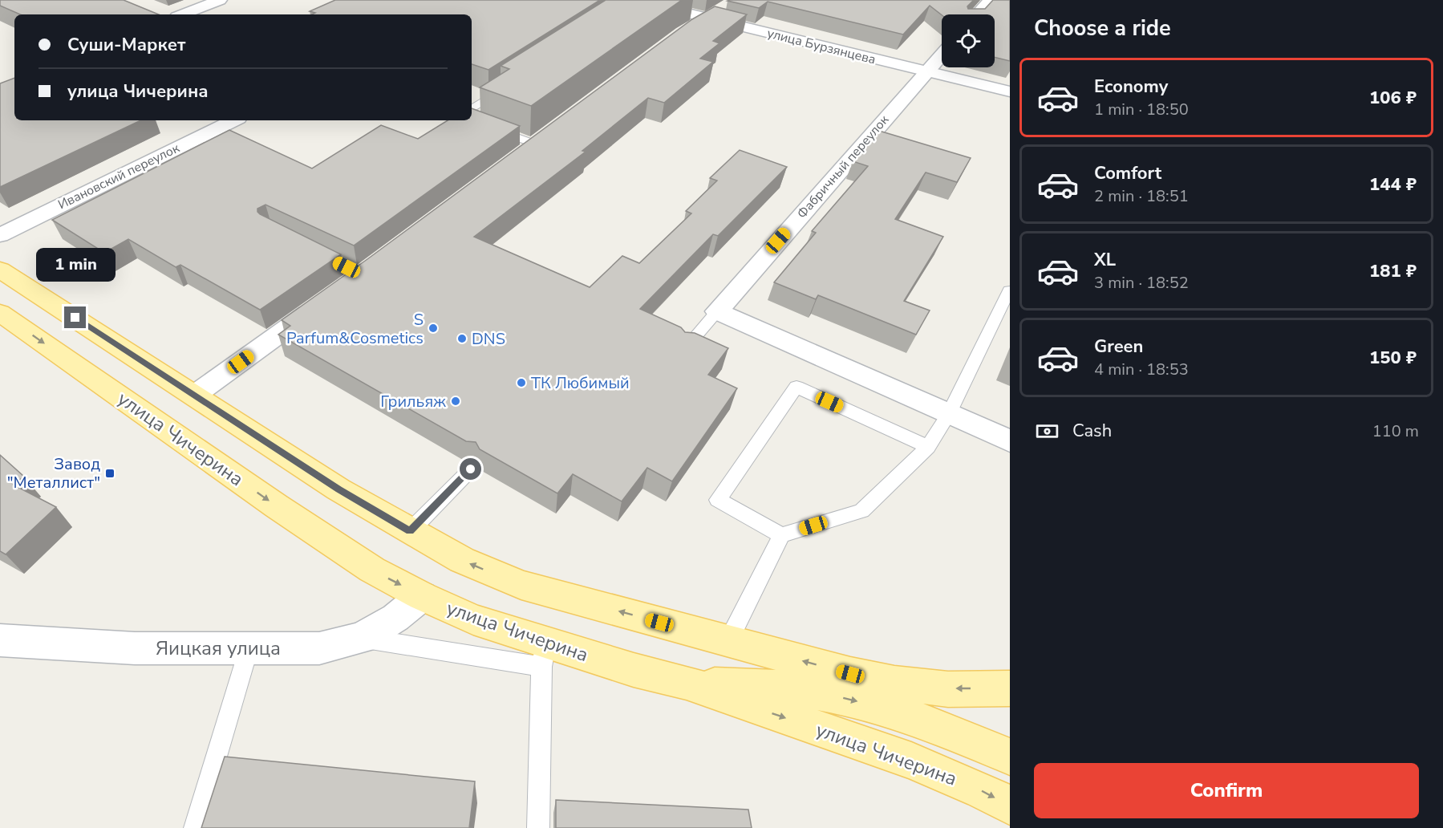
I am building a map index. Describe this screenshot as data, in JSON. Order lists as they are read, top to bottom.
{
  "streets": {
    "main road": ["улица Чичерина"],
    "street": [
      "улица Бурзянцева",
      "Фабричный переулок",
      "Ивановский переулок",
      "Яицкая улица"
    ]
  },
  "crossings": [
    ["улица Бурзянцева", "Фабричный переулок"],
    ["улица Чичерина", "Яицкая улица"]
  ],
  "places": {
    "other": [
      "S Parfum&Cosmetics",
      "DNS",
      "ТК Любимый",
      "Грильяж"
    ],
    "transit": ["Завод \"Металлист\""]
  },
  "page": {
    "heading": "Choose a ride",
    "banner": ["Суши-Маркет", "улица Чичерина"],
    "list": [
      {
        "name": "Economy",
        "note": "1 min · 18:50",
        "value": "106 ₽"
      },
      {
        "name": "Comfort",
        "note": "2 min · 18:51",
        "value": "144 ₽"
      },
      {
        "name": "XL",
        "note": "3 min · 18:52",
        "value": "181 ₽"
      },
      {
        "name": "Green",
        "note": "4 min · 18:53",
        "value": "150 ₽"
      }
    ],
    "bubble": "1 min",
    "pay": ["Cash", "110 m"],
    "buttons": "Confirm"
  }
}
